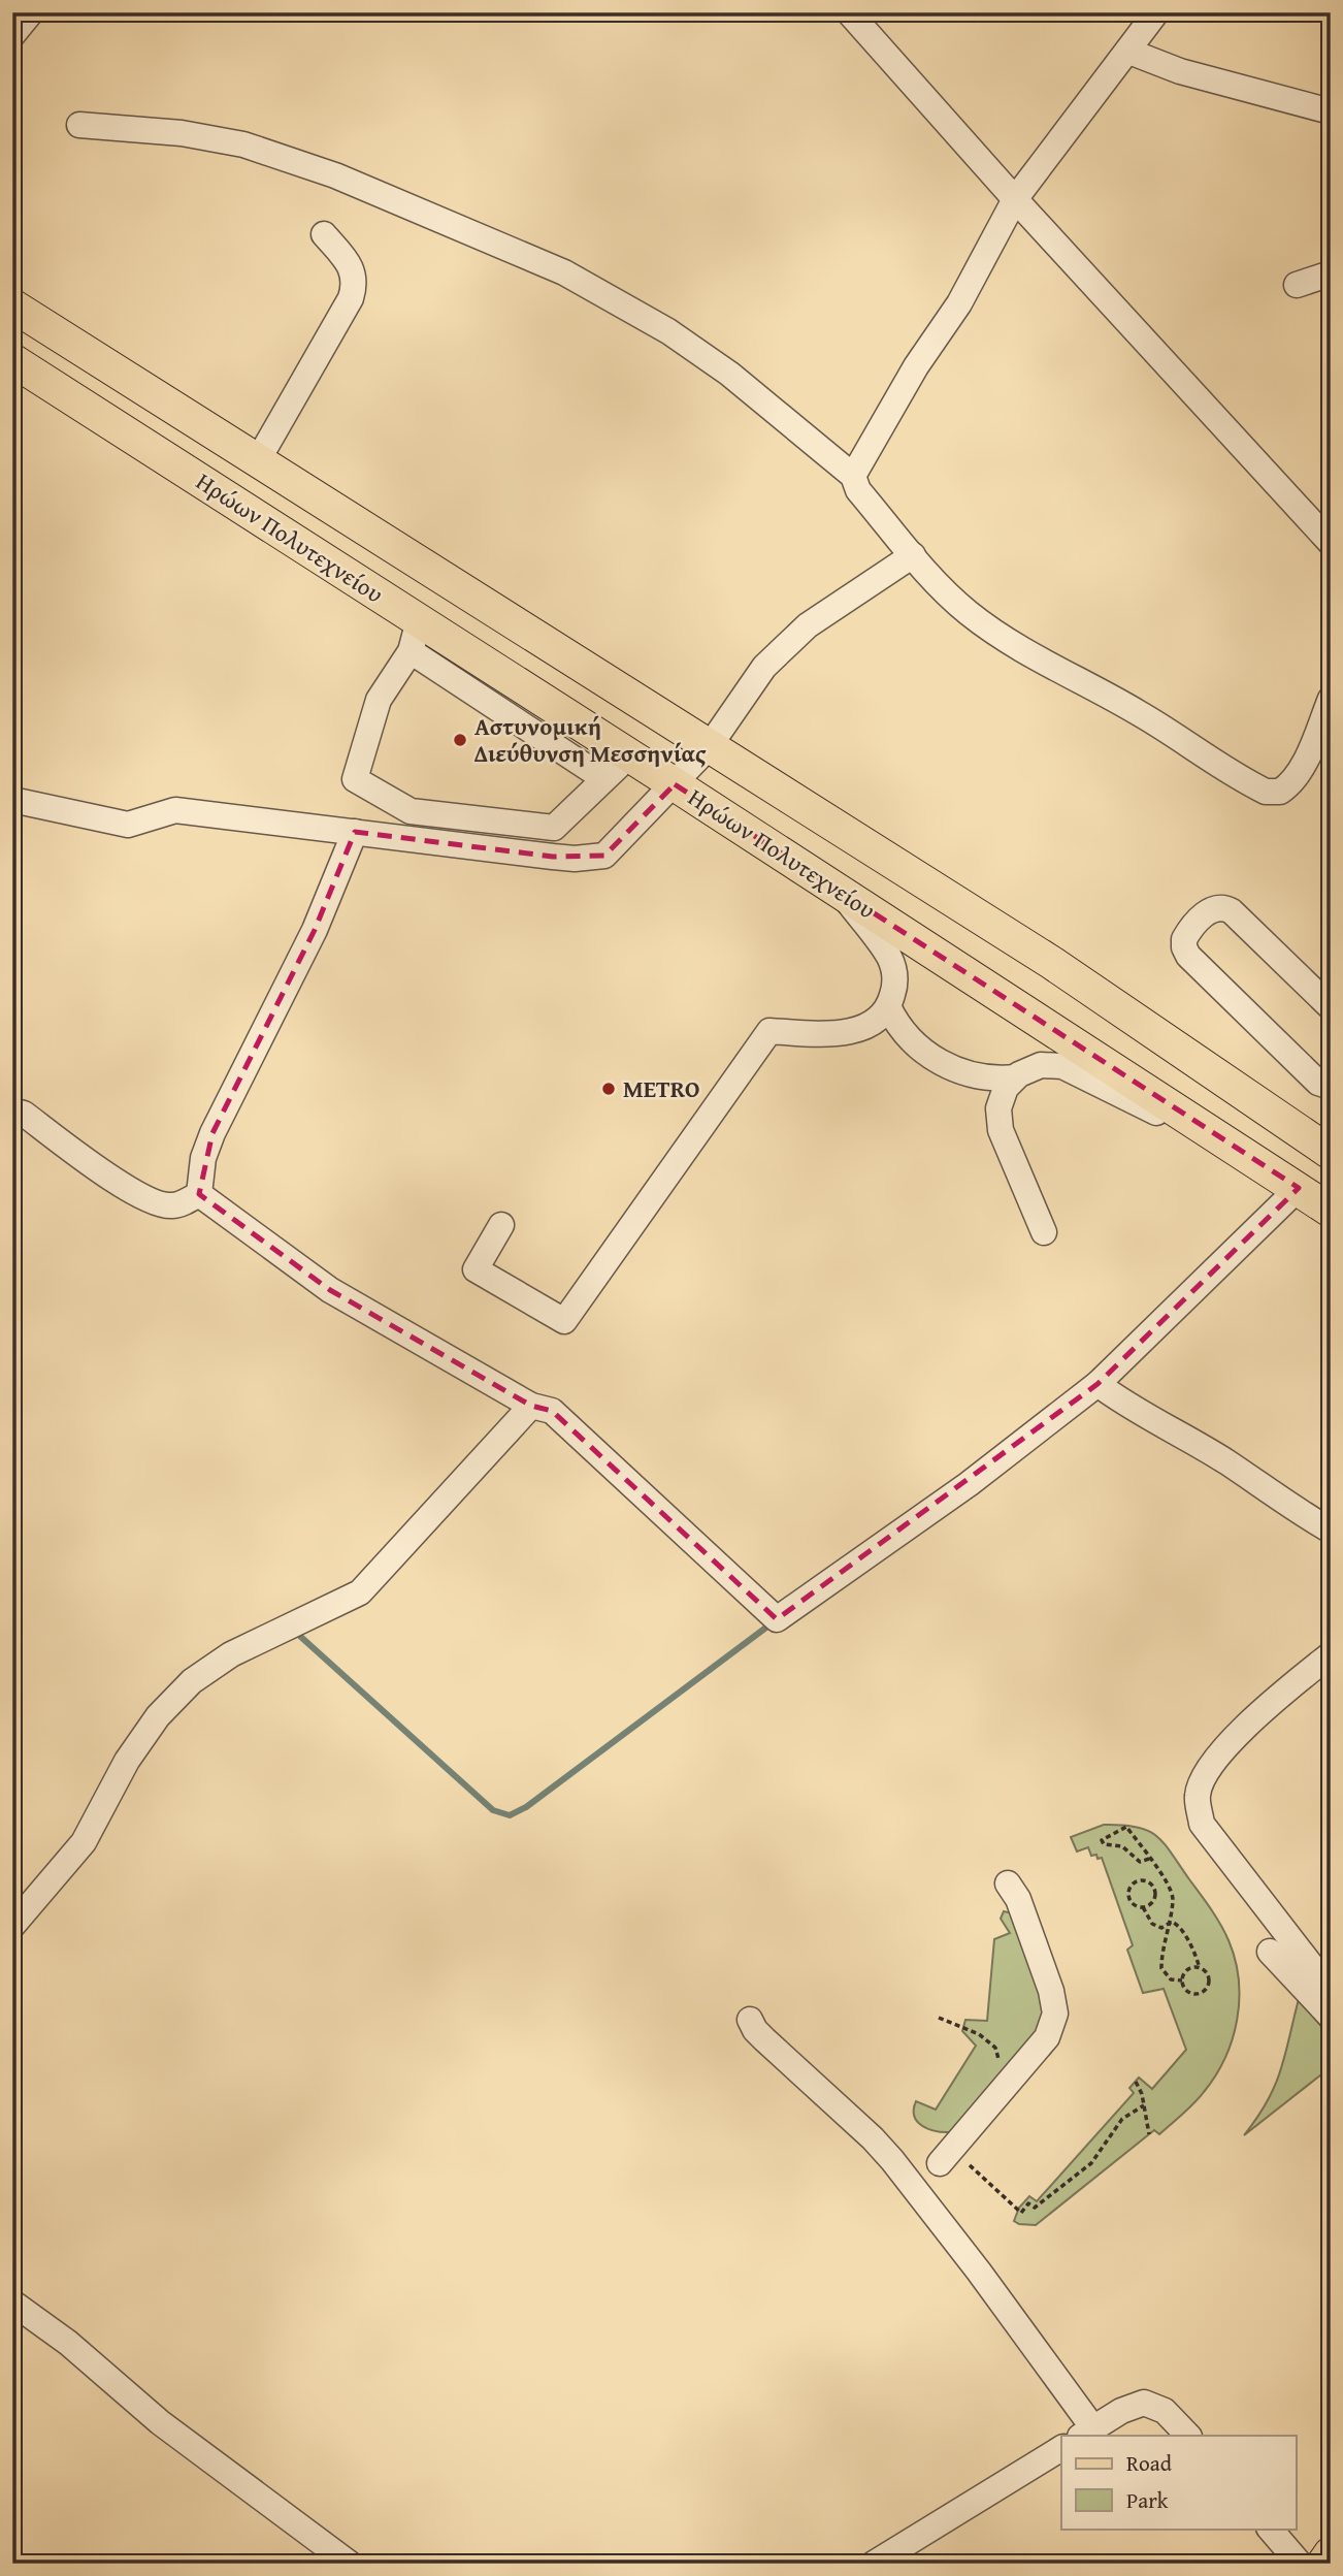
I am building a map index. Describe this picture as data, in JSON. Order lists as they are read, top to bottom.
{
  "streets": {
    "main road": ["Ηρώων Πολυτεχνείου"]
  },
  "places": ["Αστυνομική Διεύθυνση Μεσσηνίας", "METRO"],
  "legend": ["Road", "Park"]
}
